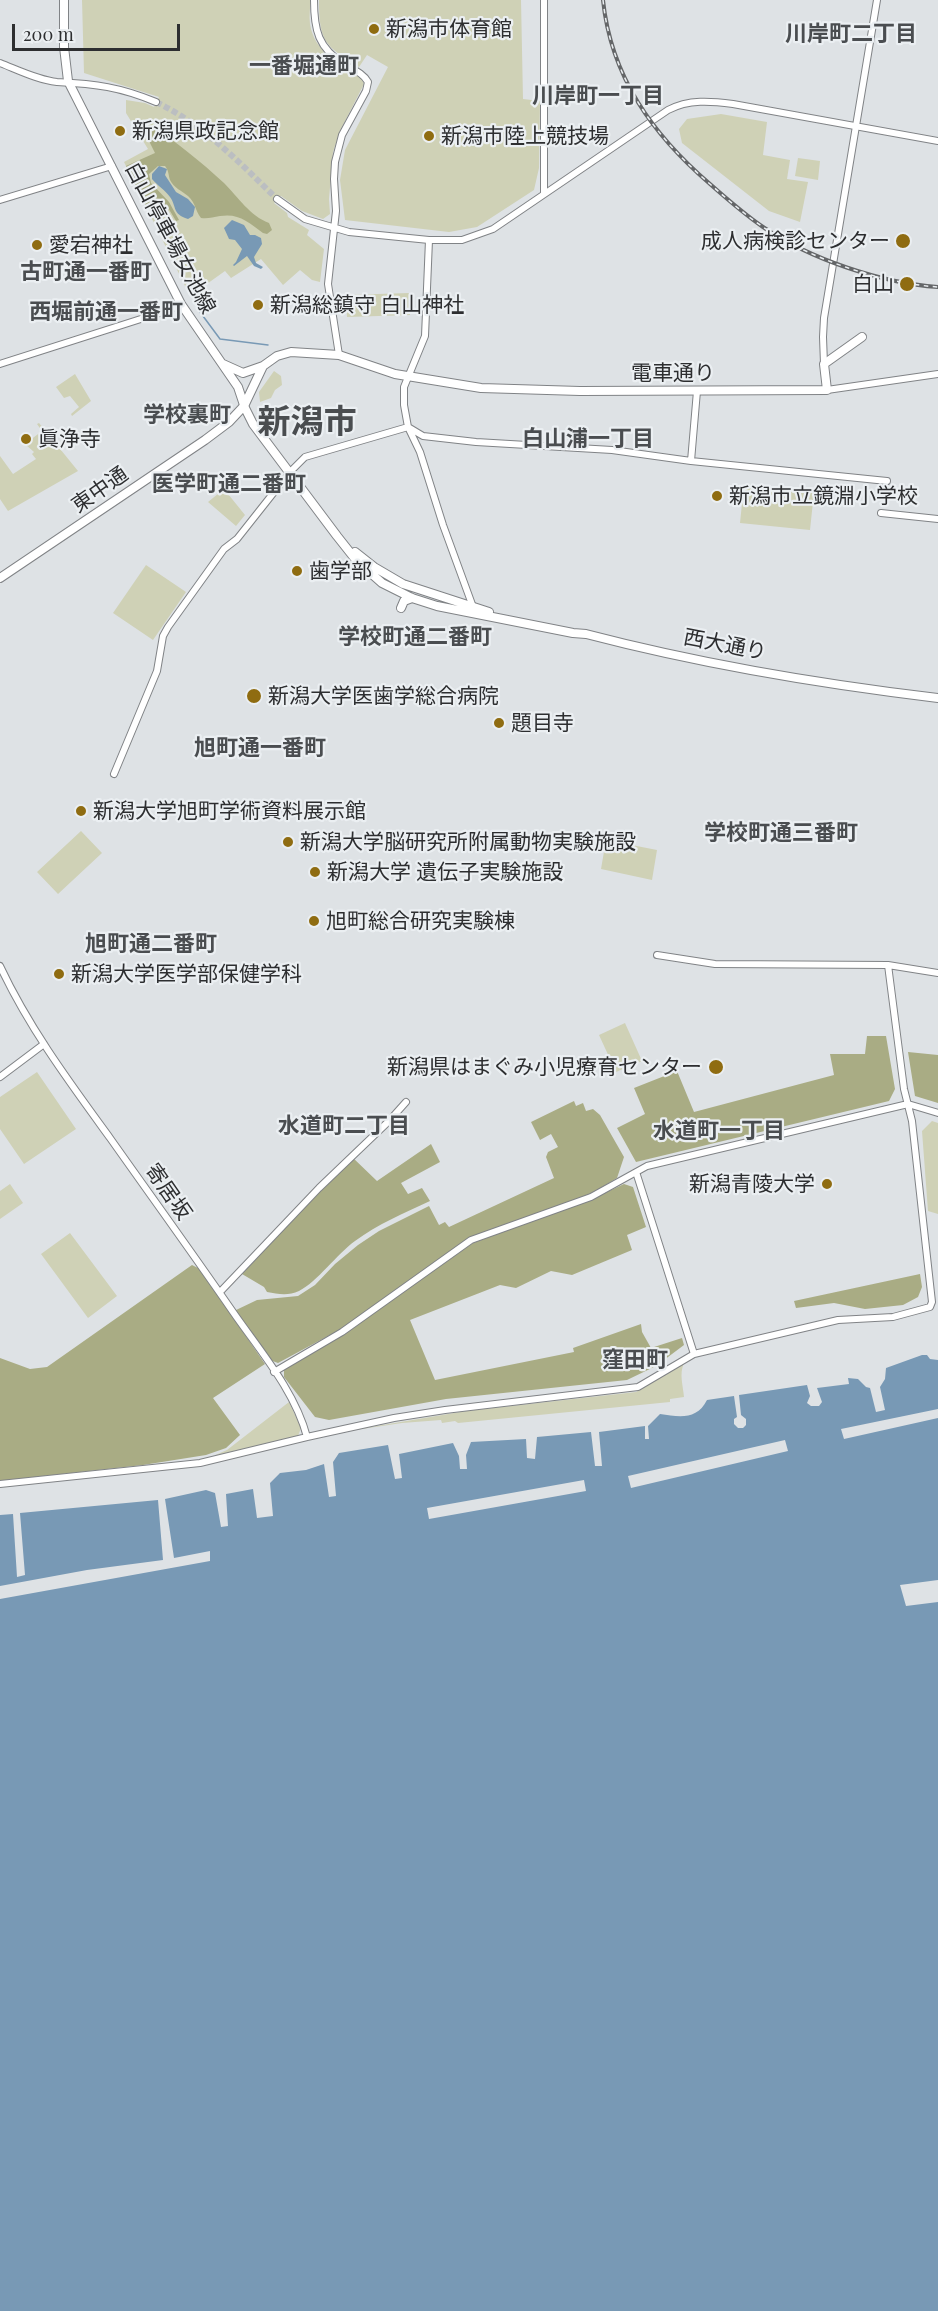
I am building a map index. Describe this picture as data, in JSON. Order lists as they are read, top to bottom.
{
  "streets": {
    "highway": ["東中通", "西大通り"],
    "main road": ["白山停車場女池線", "電車通り"],
    "street": ["寄居坂"]
  },
  "crossings": [
    ["白山停車場女池線", "電車通り"],
    ["白山停車場女池線", "東中通"],
    ["白山停車場女池線", "西大通り"],
    ["東中通", "西大通り"]
  ],
  "districts": [
    "川岸町二丁目",
    "一番堀通町",
    "川岸町一丁目",
    "古町通一番町",
    "西堀前通一番町",
    "学校裏町",
    "新潟市",
    "白山浦一丁目",
    "医学町通二番町",
    "学校町通二番町",
    "旭町通一番町",
    "学校町通三番町",
    "旭町通二番町",
    "水道町二丁目",
    "水道町一丁目",
    "窪田町"
  ],
  "places": [
    "新潟市体育館",
    "新潟県政記念館",
    "新潟市陸上競技場",
    "成人病検診センター",
    "愛宕神社",
    "白山",
    "新潟総鎮守 白山神社",
    "眞浄寺",
    "新潟市立鏡淵小学校",
    "歯学部",
    "新潟大学医歯学総合病院",
    "題目寺",
    "新潟大学旭町学術資料展示館",
    "新潟大学脳研究所附属動物実験施設",
    "新潟大学 遺伝子実験施設",
    "旭町総合研究実験棟",
    "新潟大学医学部保健学科",
    "新潟県はまぐみ小児療育センター",
    "新潟青陵大学"
  ],
  "scale_bar": "200 m"
}
